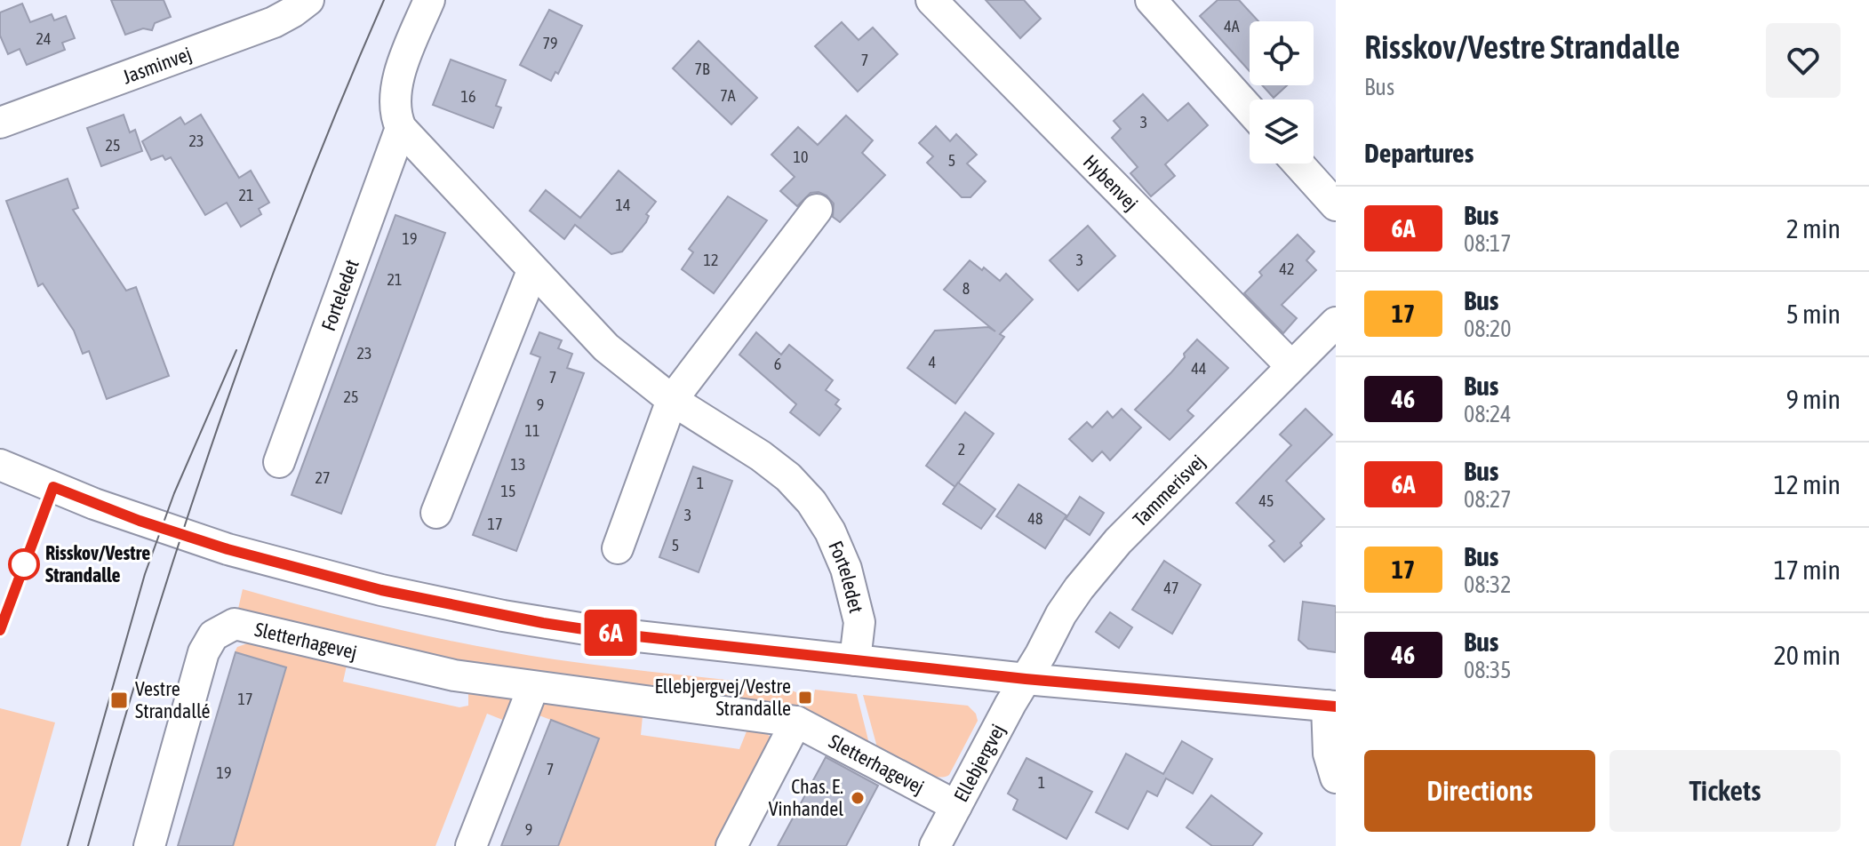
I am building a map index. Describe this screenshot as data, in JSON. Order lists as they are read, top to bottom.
{
  "streets": {
    "street": [
      "Jasminvej",
      "Hybenvej",
      "Forteledet",
      "Tammerisvej",
      "Sletterhagevej",
      "Ellebjergvej"
    ]
  },
  "crossings": [
    ["Hybenvej", "Tammerisvej"],
    ["Tammerisvej", "Ellebjergvej"],
    ["Sletterhagevej", "Ellebjergvej"]
  ],
  "places": {
    "other": ["Risskov/Vestre Strandalle", "Chas. E. Vinhandel"],
    "transit": ["Ellebjergvej/Vestre Strandalle", "Vestre Strandallé"]
  },
  "lines": ["bus line 6A"],
  "house_numbers": [
    "4A",
    "24",
    "79",
    "7",
    "7B",
    "7A",
    "16",
    "3",
    "23",
    "25",
    "10",
    "5",
    "21",
    "14",
    "19",
    "12",
    "3",
    "42",
    "21",
    "8",
    "23",
    "4",
    "6",
    "44",
    "7",
    "25",
    "9",
    "11",
    "2",
    "13",
    "27",
    "1",
    "15",
    "45",
    "3",
    "48",
    "17",
    "5",
    "47",
    "17",
    "7",
    "19",
    "1",
    "9"
  ],
  "page": {
    "on_map": "6A",
    "heading": [
      ["Risskov/Vestre Strandalle", "Bus"],
      "Departures"
    ],
    "list": [
      {
        "mark": "6A",
        "name": "Bus",
        "note": "08:17",
        "value": "2 min"
      },
      {
        "mark": "17",
        "name": "Bus",
        "note": "08:20",
        "value": "5 min"
      },
      {
        "mark": "46",
        "name": "Bus",
        "note": "08:24",
        "value": "9 min"
      },
      {
        "mark": "6A",
        "name": "Bus",
        "note": "08:27",
        "value": "12 min"
      },
      {
        "mark": "17",
        "name": "Bus",
        "note": "08:32",
        "value": "17 min"
      },
      {
        "mark": "46",
        "name": "Bus",
        "note": "08:35",
        "value": "20 min"
      }
    ],
    "buttons": ["Directions", "Tickets"]
  }
}
